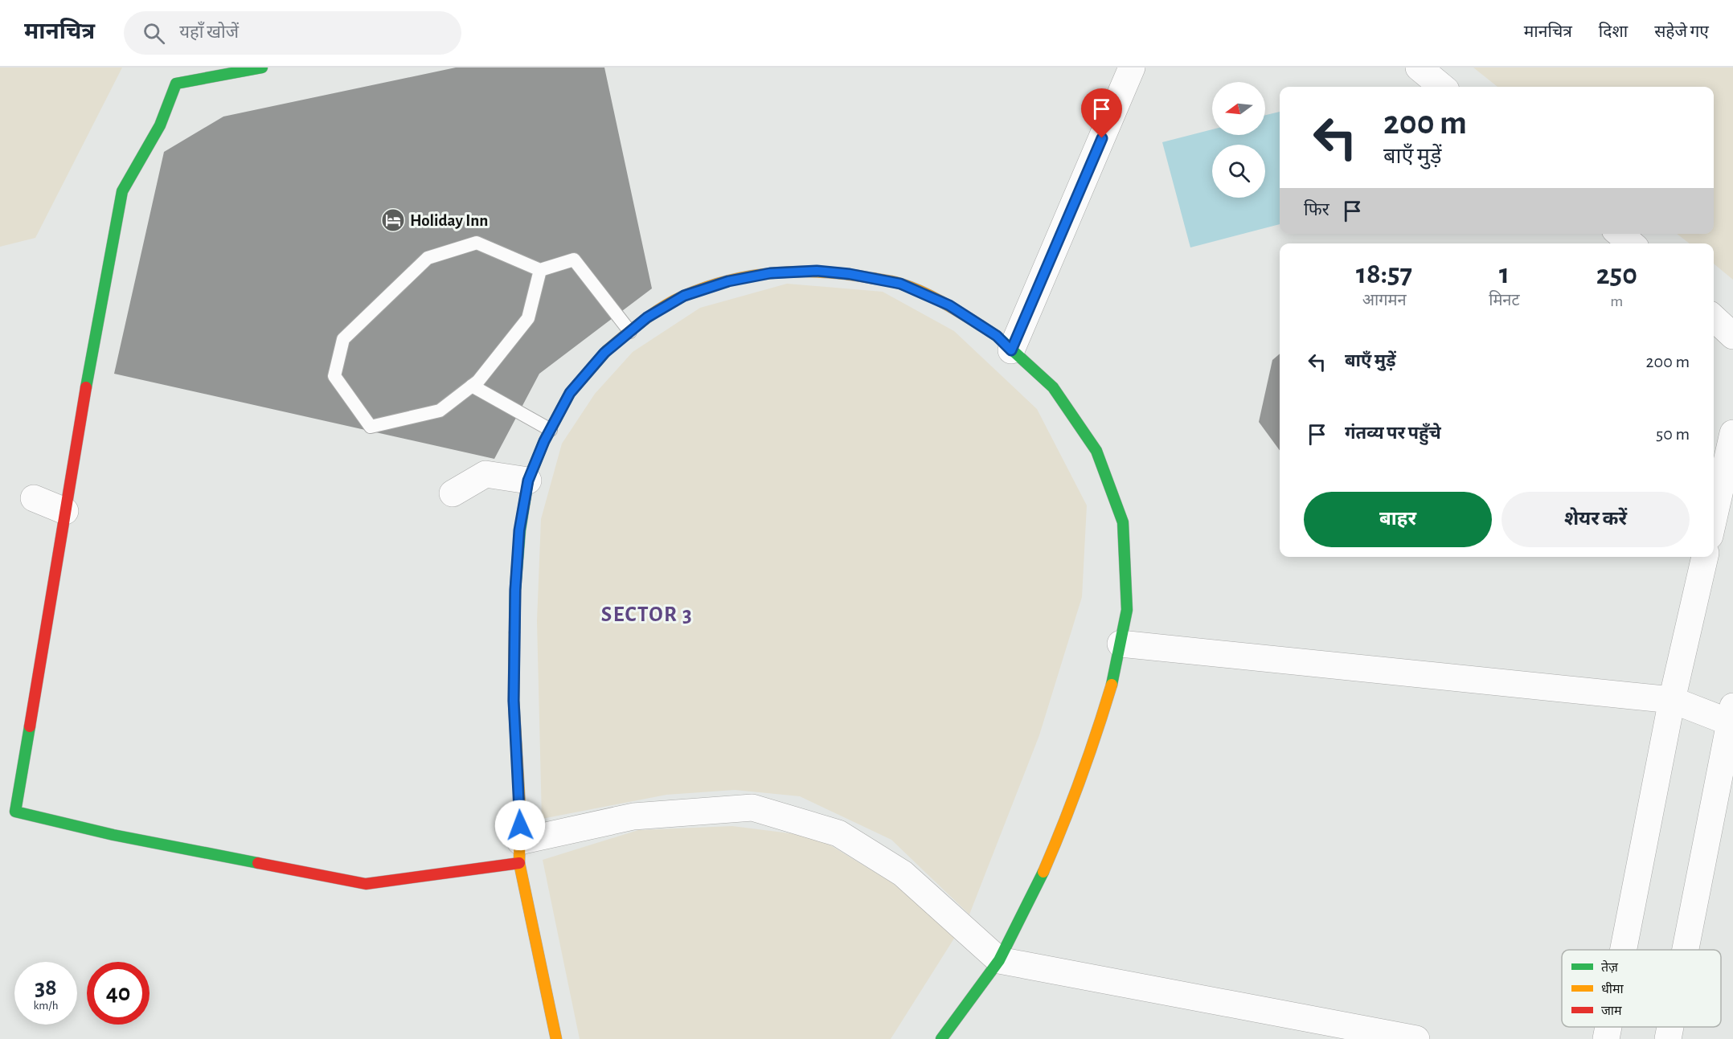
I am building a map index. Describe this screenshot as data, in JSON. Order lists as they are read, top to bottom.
{
  "districts": ["SECTOR 3"],
  "places": {
    "hotel": ["Holiday Inn"]
  },
  "legend": ["तेज़", "धीमा", "जाम"],
  "north": "left",
  "page": {
    "header": "मानचित्र",
    "search": "यहाँ खोजें",
    "nav": ["मानचित्र", "दिशा", "सहेजे गए"],
    "turn": ["200 m", "बाएँ मुड़ें"],
    "then": "फिर",
    "eta": [
      "18:57",
      "आगमन",
      "1",
      "मिनट",
      "250",
      "m"
    ],
    "list": [
      {
        "name": "बाएँ मुड़ें",
        "value": "200 m"
      },
      {
        "name": "गंतव्य पर पहुँचे",
        "value": "50 m"
      }
    ],
    "buttons": ["बाहर", "शेयर करें"],
    "speed": "38 km/h",
    "limit": "40"
  }
}
